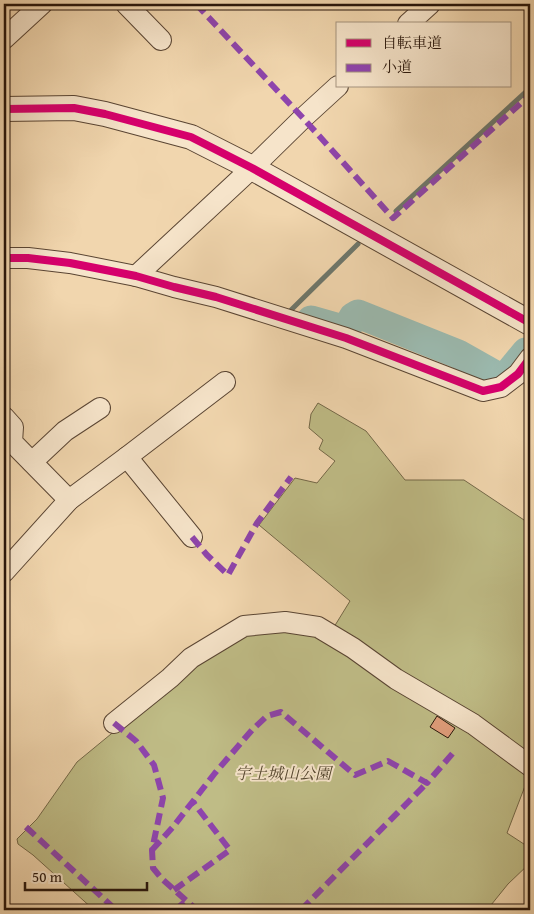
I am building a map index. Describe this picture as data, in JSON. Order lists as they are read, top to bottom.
{
  "parks": ["宇土城山公園"],
  "legend": ["自転車道", "小道"],
  "scale_bar": "50 m"
}
